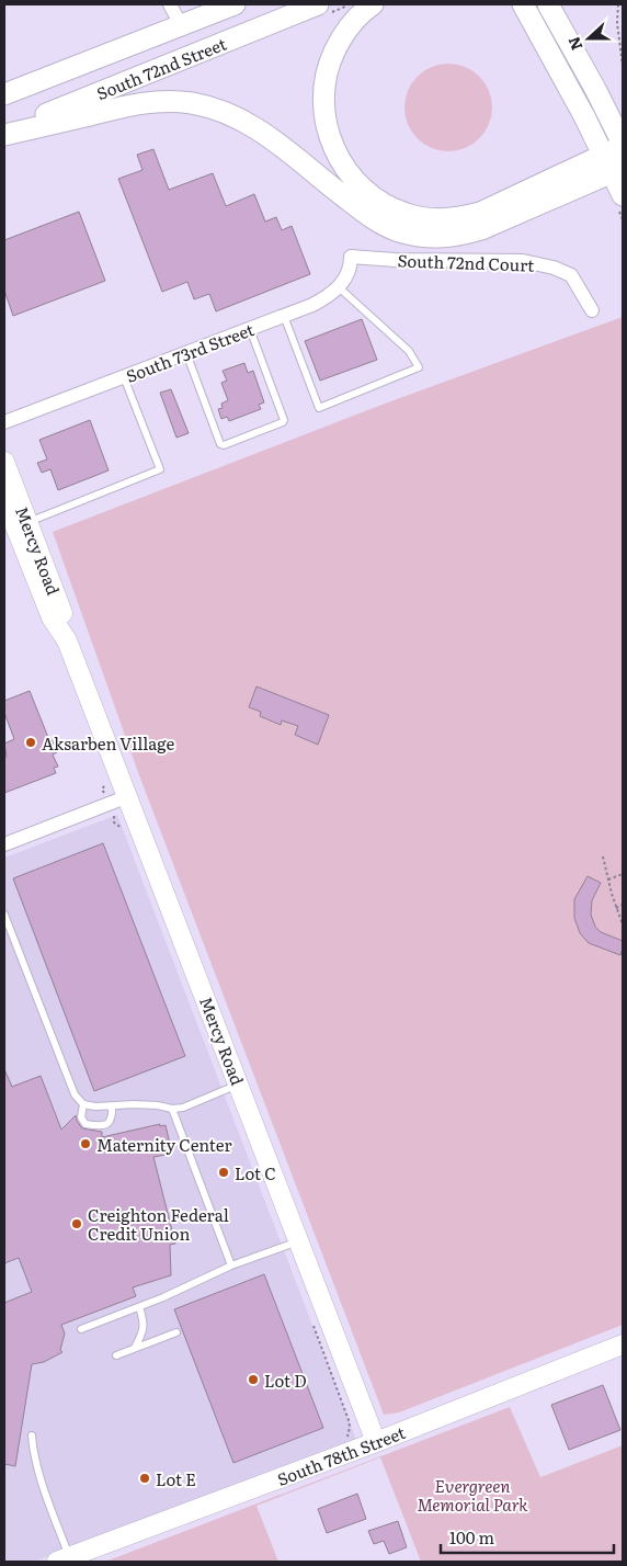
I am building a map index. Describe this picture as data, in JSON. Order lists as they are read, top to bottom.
{
  "streets": {
    "main road": ["South 72nd Street", "Mercy Road", "South 78th Street"],
    "street": ["South 72nd Court", "South 73rd Street"]
  },
  "crossings": [
    ["South 72nd Court", "South 73rd Street"],
    ["Mercy Road", "South 78th Street"]
  ],
  "parks": ["Evergreen Memorial Park"],
  "places": [
    "Aksarben Village",
    "Maternity Center",
    "Lot C",
    "Creighton Federal Credit Union",
    "Lot D",
    "Lot E"
  ],
  "scale_bar": "100 m",
  "north": "left"
}
